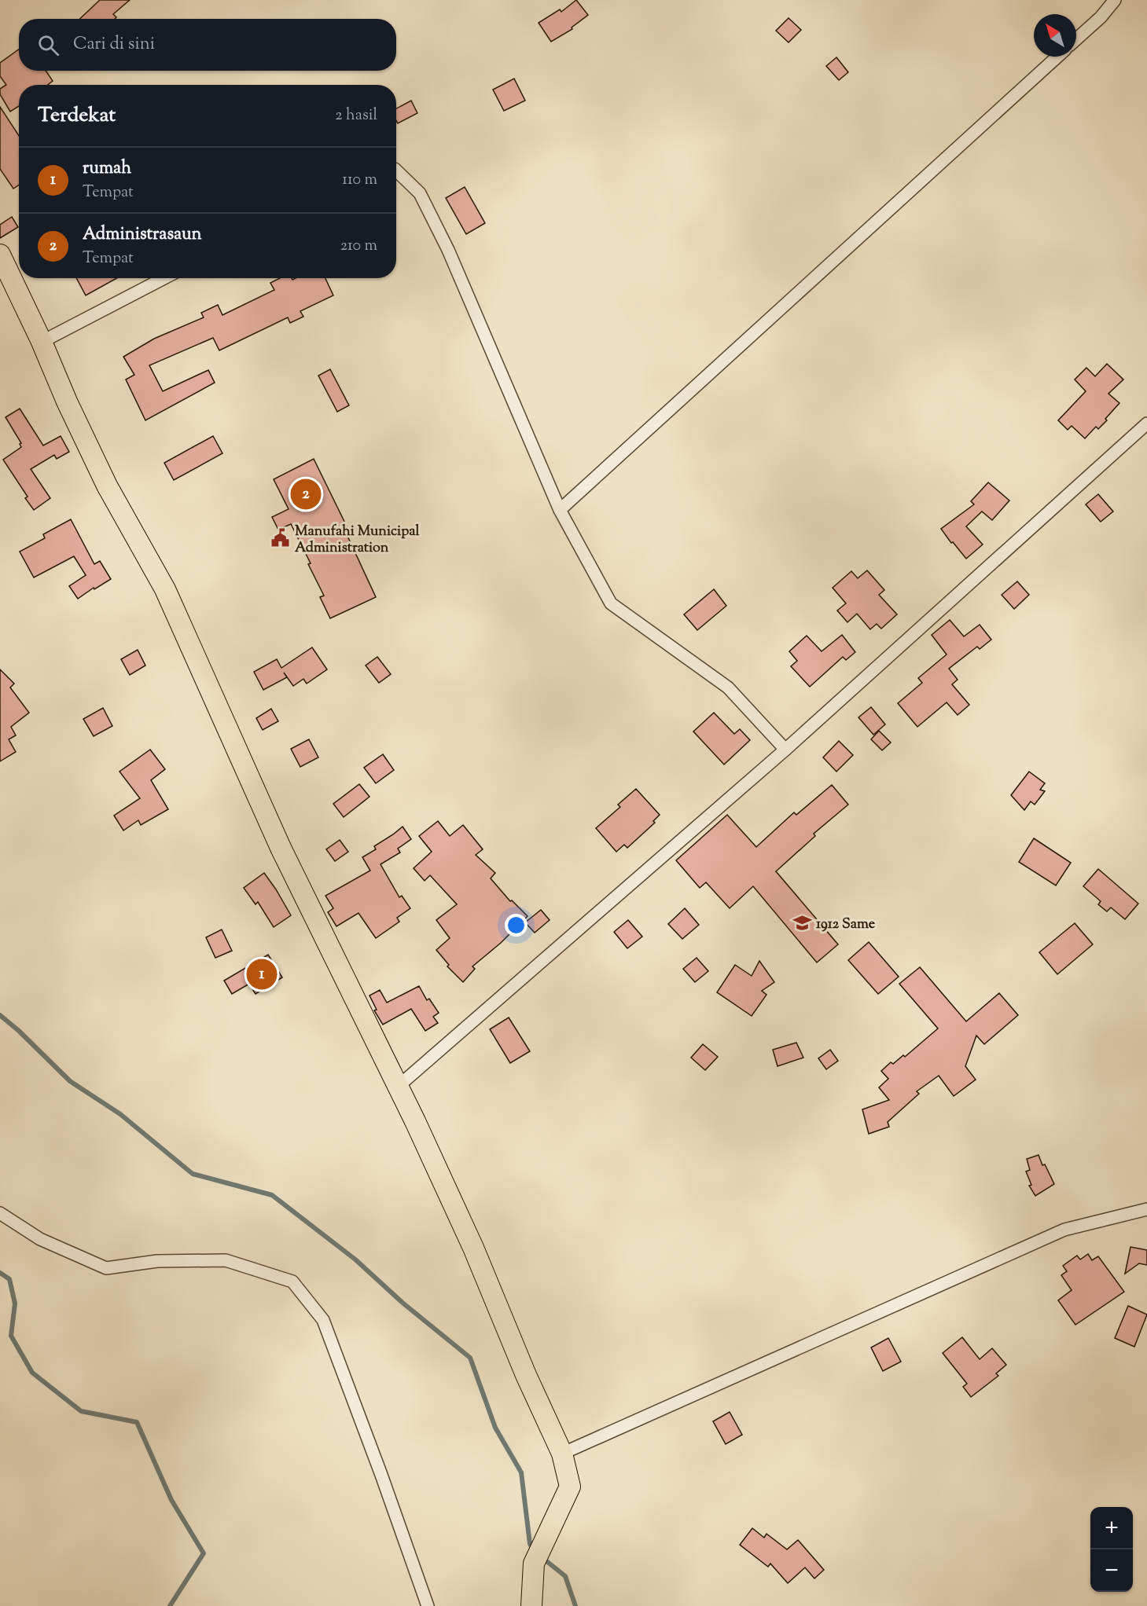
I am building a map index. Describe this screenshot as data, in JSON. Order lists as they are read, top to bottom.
{
  "places": {
    "public building": ["Manufahi Municipal Administration"],
    "school or university": ["1912 Same"]
  },
  "north": "top left",
  "page": {
    "search": "Cari di sini",
    "heading": ["Terdekat", "2 hasil"],
    "list": [
      {
        "mark": "1",
        "name": "rumah",
        "note": "Tempat",
        "value": "110 m"
      },
      {
        "mark": "2",
        "name": "Administrasaun",
        "note": "Tempat",
        "value": "210 m"
      }
    ],
    "pins": ["2", "1"],
    "map_buttons": ["+", "−"]
  }
}
